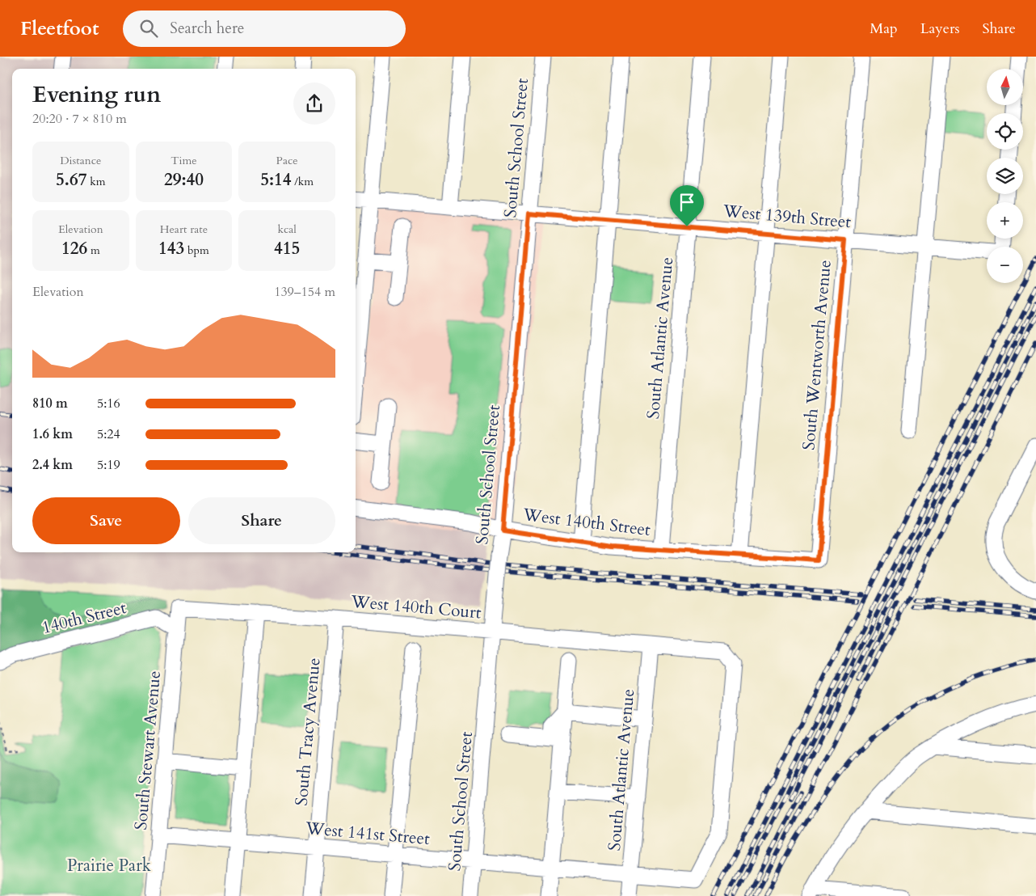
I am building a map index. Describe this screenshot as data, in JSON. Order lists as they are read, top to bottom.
{
  "streets": {
    "street": [
      "South School Street",
      "West 139th Street",
      "South Atlantic Avenue",
      "South Wentworth Avenue",
      "West 140th Street",
      "West 140th Court",
      "140th Street",
      "South Tracy Avenue",
      "South Stewart Avenue",
      "West 141st Street"
    ]
  },
  "crossings": [
    ["South School Street", "West 139th Street"],
    ["South School Street", "West 140th Street"],
    ["South School Street", "West 140th Court"],
    ["South School Street", "West 141st Street"],
    ["West 139th Street", "South Atlantic Avenue"],
    ["West 139th Street", "South Wentworth Avenue"],
    ["South Atlantic Avenue", "West 140th Street"],
    ["South Atlantic Avenue", "West 140th Court"],
    ["South Atlantic Avenue", "West 141st Street"],
    ["South Wentworth Avenue", "West 140th Street"],
    ["West 140th Court", "South Tracy Avenue"],
    ["West 140th Court", "South Stewart Avenue"],
    ["West 140th Court", "West 141st Street"],
    ["140th Street", "South Stewart Avenue"],
    ["South Tracy Avenue", "West 141st Street"],
    ["South Stewart Avenue", "West 141st Street"]
  ],
  "parks": ["Prairie Park"],
  "north": "top",
  "page": {
    "header": "Fleetfoot",
    "search": "Search here",
    "nav": ["Map", "Layers", "Share"],
    "map_buttons": ["+", "−"],
    "heading": ["Evening run", "20:20 · 7 × 810 m"],
    "stats": [
      ["Distance", "5.67 km"],
      ["Time", "29:40"],
      ["Pace", "5:14 /km"],
      ["Elevation", "126 m"],
      ["Heart rate", "143 bpm"],
      ["kcal", "415"]
    ],
    "chart": ["Elevation", "139–154 m"],
    "list": [
      {
        "name": "810 m",
        "note": "5:16"
      },
      {
        "name": "1.6 km",
        "note": "5:24"
      },
      {
        "name": "2.4 km",
        "note": "5:19"
      }
    ],
    "buttons": ["Save", "Share"]
  }
}
